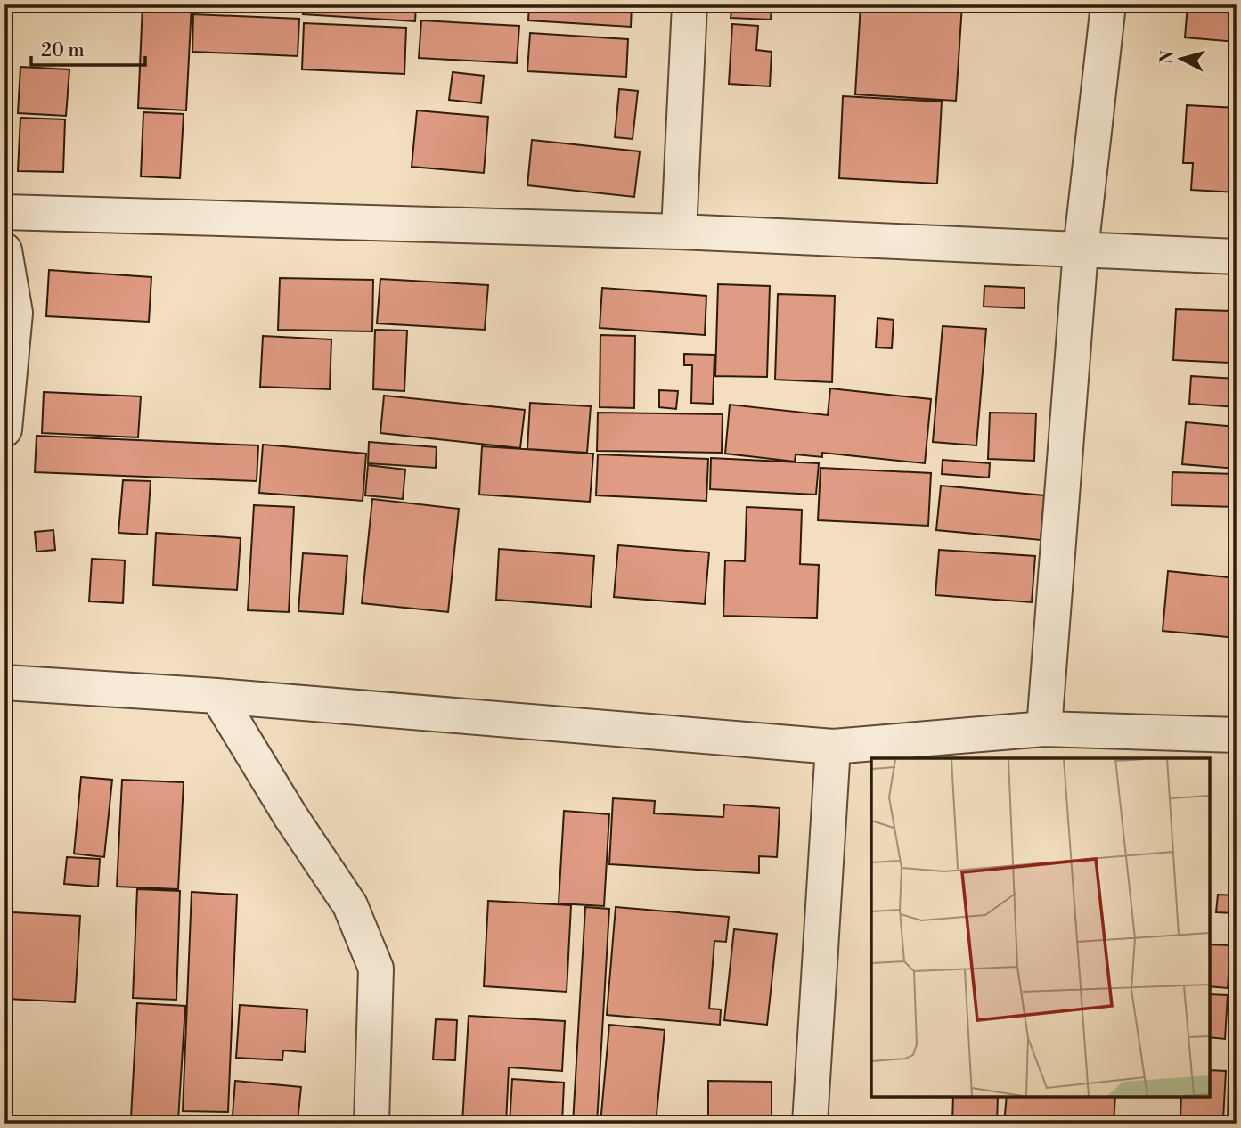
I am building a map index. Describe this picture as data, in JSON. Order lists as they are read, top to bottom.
{
  "scale_bar": "20 m",
  "north": "left"
}
